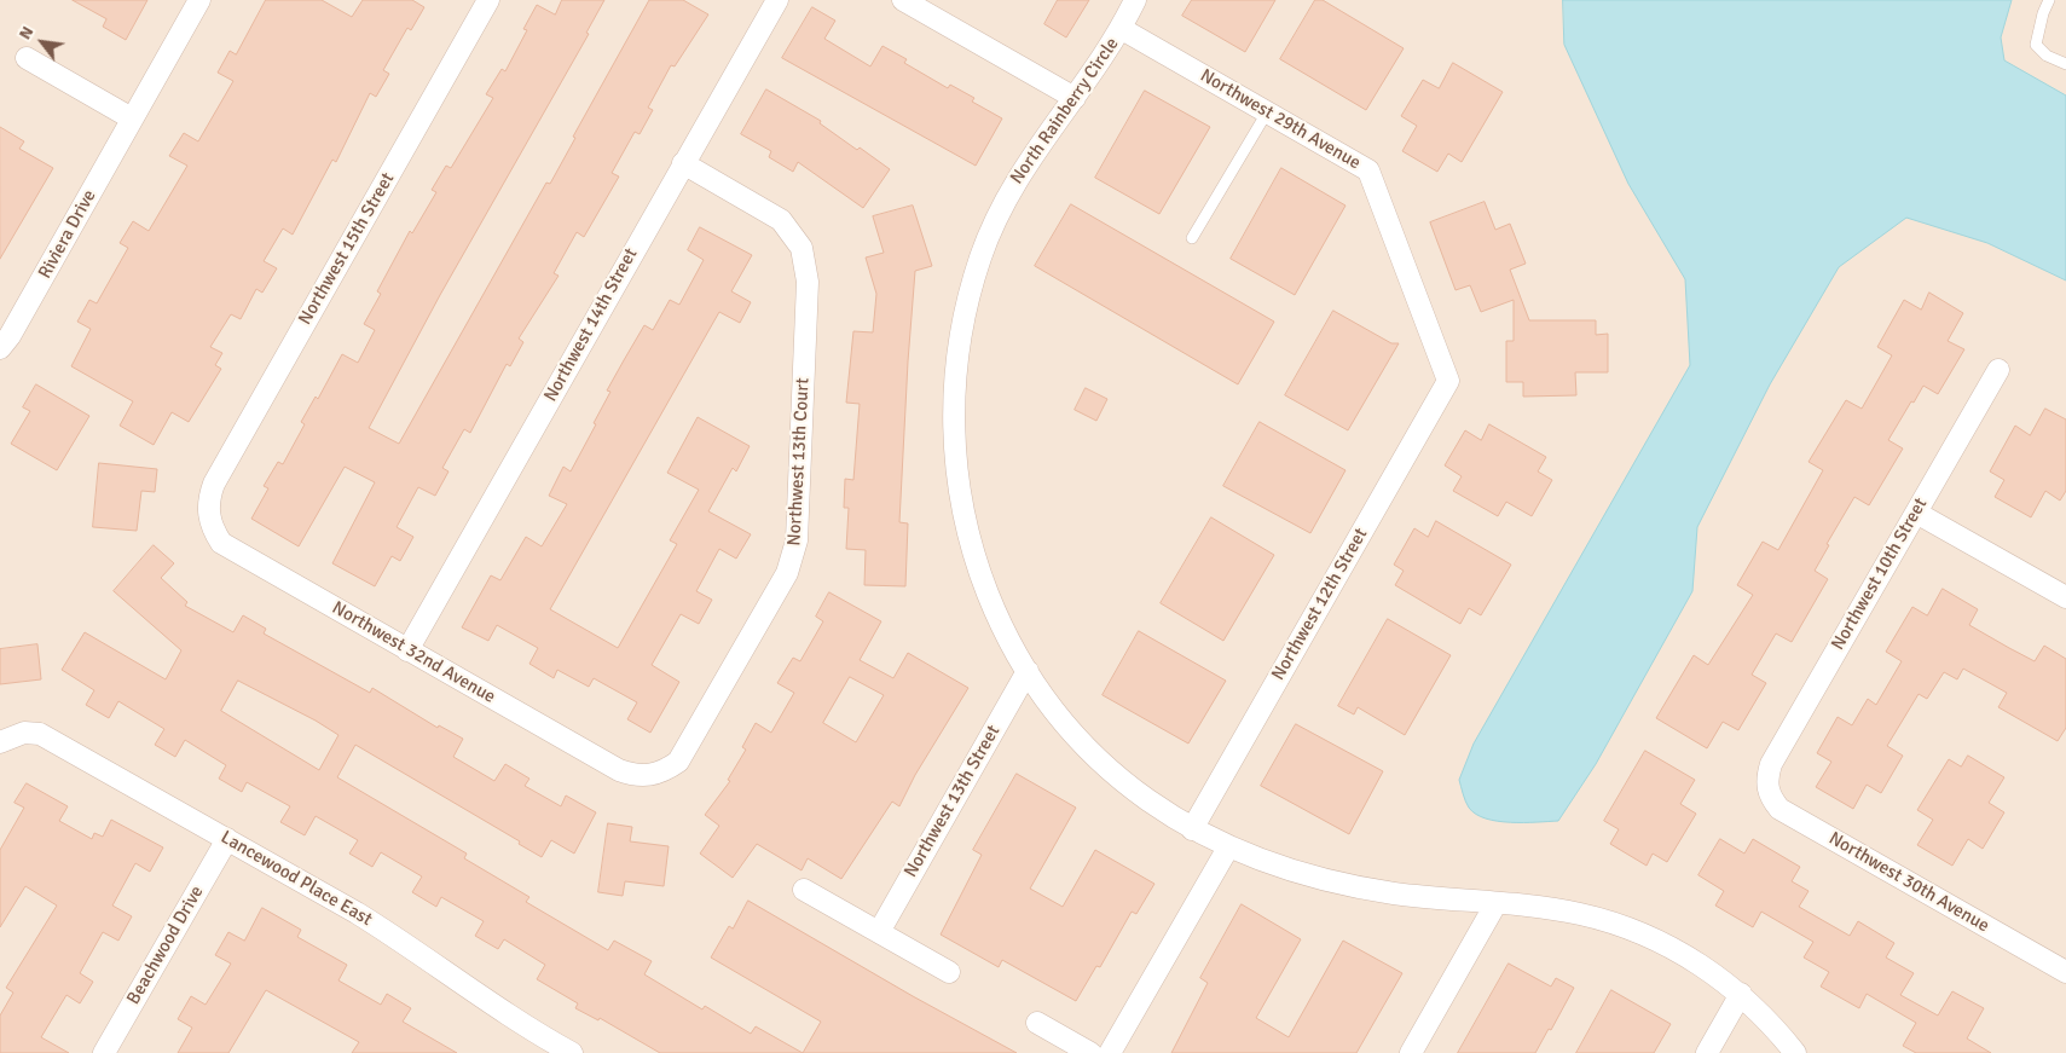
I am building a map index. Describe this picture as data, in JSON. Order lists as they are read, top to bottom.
{
  "streets": {
    "street": [
      "North Rainberry Circle",
      "Northwest 29th Avenue",
      "Riviera Drive",
      "Northwest 15th Street",
      "Northwest 14th Street",
      "Northwest 13th Court",
      "Northwest 10th Street",
      "Northwest 12th Street",
      "Northwest 32nd Avenue",
      "Northwest 13th Street",
      "Lancewood Place East",
      "Northwest 30th Avenue",
      "Beachwood Drive"
    ]
  },
  "crossings": [
    ["North Rainberry Circle", "Northwest 29th Avenue"],
    ["North Rainberry Circle", "Northwest 12th Street"],
    ["North Rainberry Circle", "Northwest 13th Street"],
    ["Northwest 29th Avenue", "Northwest 12th Street"],
    ["Northwest 15th Street", "Northwest 32nd Avenue"],
    ["Northwest 14th Street", "Northwest 13th Court"],
    ["Northwest 14th Street", "Northwest 32nd Avenue"],
    ["Northwest 13th Court", "Northwest 32nd Avenue"],
    ["Northwest 10th Street", "Northwest 30th Avenue"],
    ["Lancewood Place East", "Beachwood Drive"]
  ],
  "north": "top left"
}
